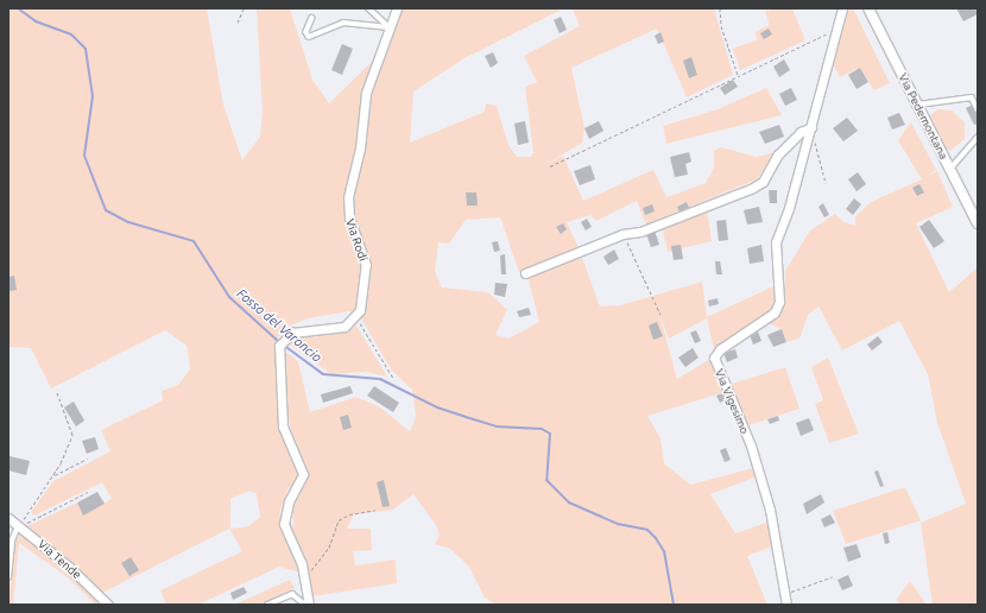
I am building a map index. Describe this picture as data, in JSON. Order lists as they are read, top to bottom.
{
  "streets": {
    "street": [
      "Via Pedemontana",
      "Via Rodi",
      "Via Vigesimo",
      "Via Tende"
    ]
  },
  "water": ["Fosso del Varoncio"]
}
